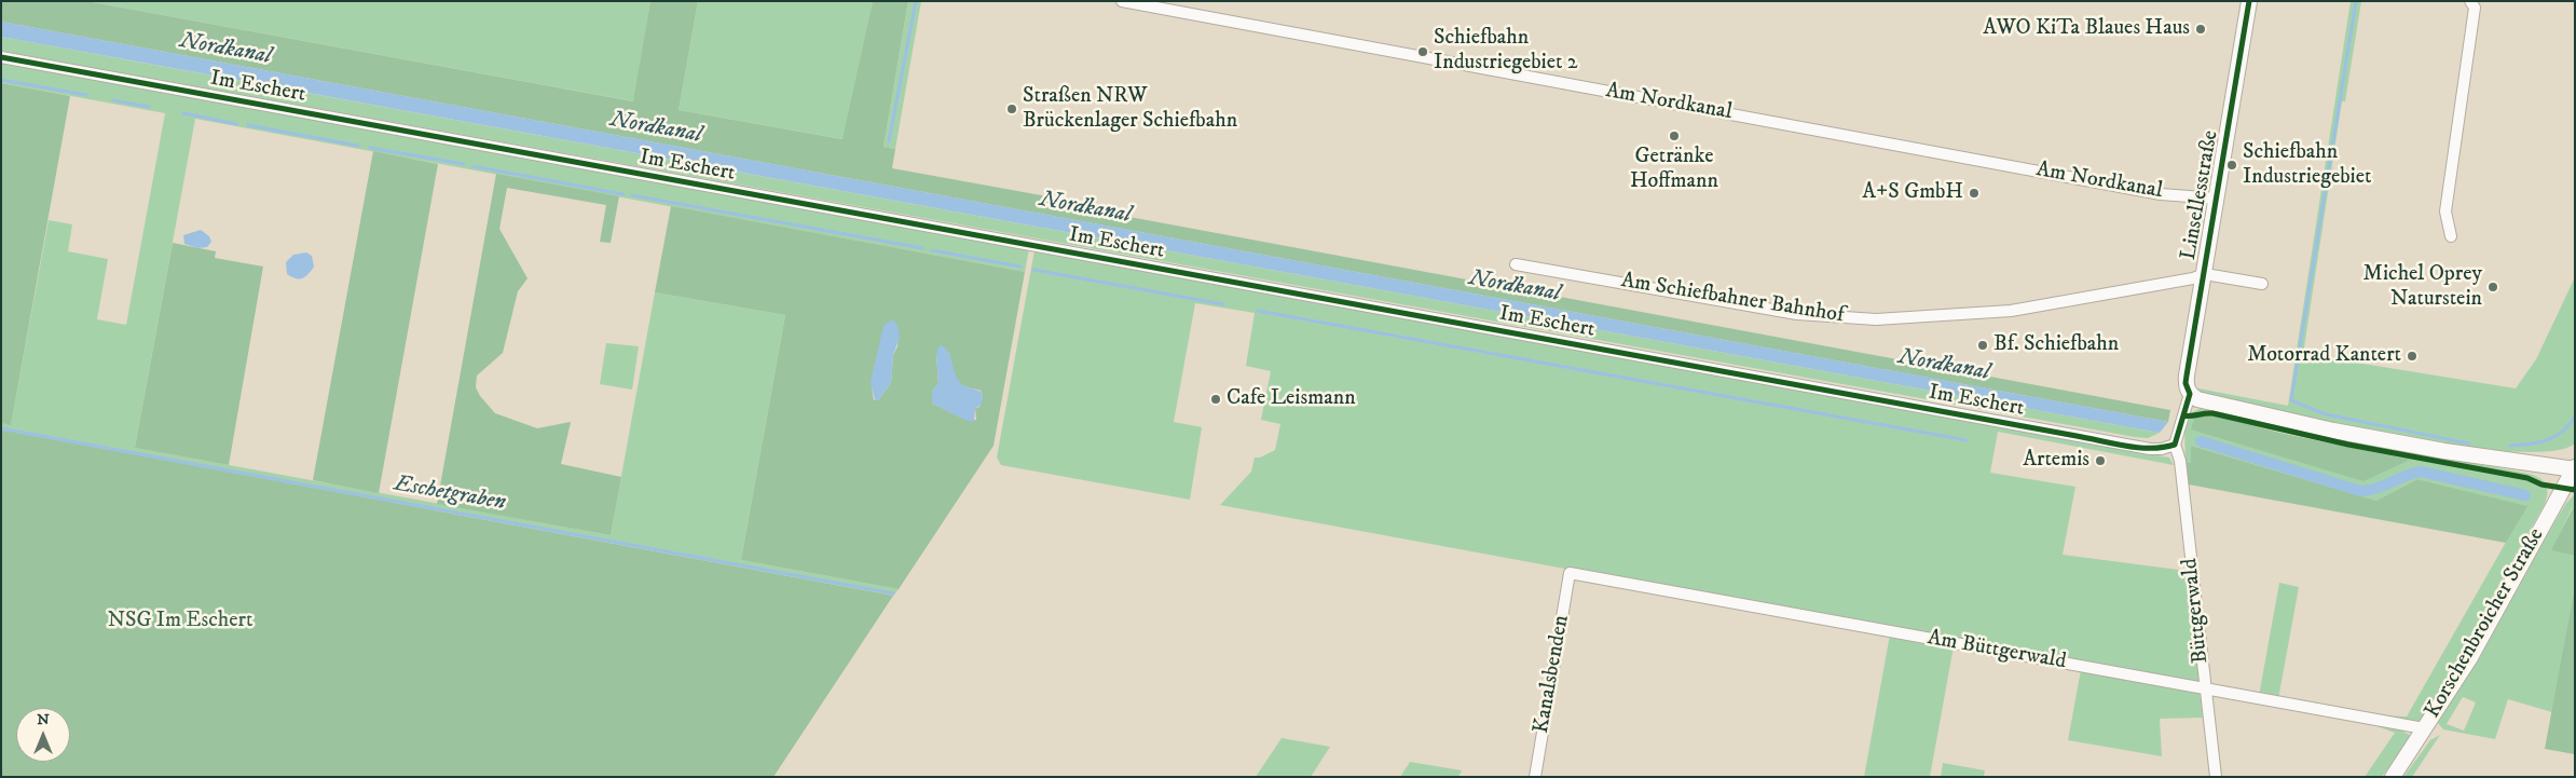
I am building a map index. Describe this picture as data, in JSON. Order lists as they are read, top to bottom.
{
  "streets": {
    "street": [
      "Im Eschert",
      "Am Nordkanal",
      "Linsellesstraße",
      "Am Schiefbahner Bahnhof",
      "Büttgerwald",
      "Korschenbroicher Straße",
      "Am Büttgerwald",
      "Kanalsbenden"
    ]
  },
  "crossings": [
    ["Im Eschert", "Büttgerwald"],
    ["Am Nordkanal", "Linsellesstraße"],
    ["Linsellesstraße", "Am Schiefbahner Bahnhof"],
    ["Büttgerwald", "Am Büttgerwald"],
    ["Korschenbroicher Straße", "Am Büttgerwald"],
    ["Am Büttgerwald", "Kanalsbenden"]
  ],
  "water": ["Nordkanal", "Eschetgraben"],
  "parks": ["NSG Im Eschert"],
  "places": [
    "AWO KiTa Blaues Haus",
    "Schiefbahn Industriegebiet 2",
    "Straßen NRW Brückenlager Schiefbahn",
    "Getränke Hoffmann",
    "Schiefbahn Industriegebiet",
    "A+S GmbH",
    "Michel Oprey Naturstein",
    "Bf. Schiefbahn",
    "Motorrad Kantert",
    "Cafe Leismann",
    "Artemis"
  ],
  "north": "top"
}
